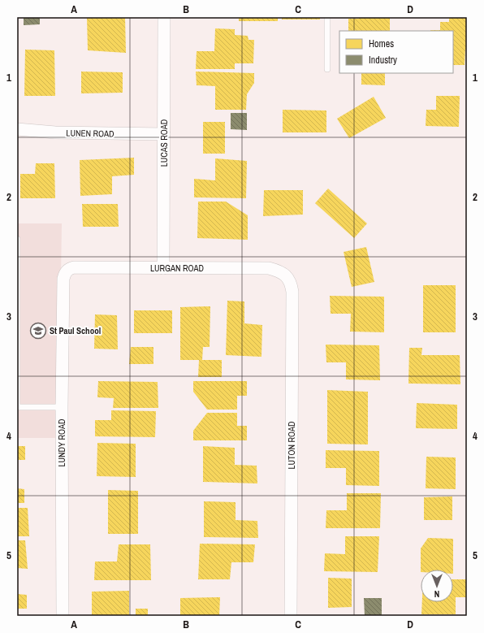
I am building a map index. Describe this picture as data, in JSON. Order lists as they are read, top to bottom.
{
  "streets": {
    "street": [
      "LUNEN ROAD",
      "LUCAS ROAD",
      "LURGAN ROAD",
      "LUNDY ROAD",
      "LUTON ROAD"
    ]
  },
  "crossings": [
    ["LUNEN ROAD", "LUCAS ROAD"],
    ["LUCAS ROAD", "LURGAN ROAD"],
    ["LURGAN ROAD", "LUNDY ROAD"],
    ["LURGAN ROAD", "LUTON ROAD"]
  ],
  "places": {
    "school or university": ["St Paul School"]
  },
  "legend": ["Homes", "Industry"],
  "north": "bottom",
  "grid": {
    "columns": [
      "A",
      "B",
      "C",
      "D"
    ],
    "rows": [
      "1",
      "2",
      "3",
      "4",
      "5"
    ]
  }
}
